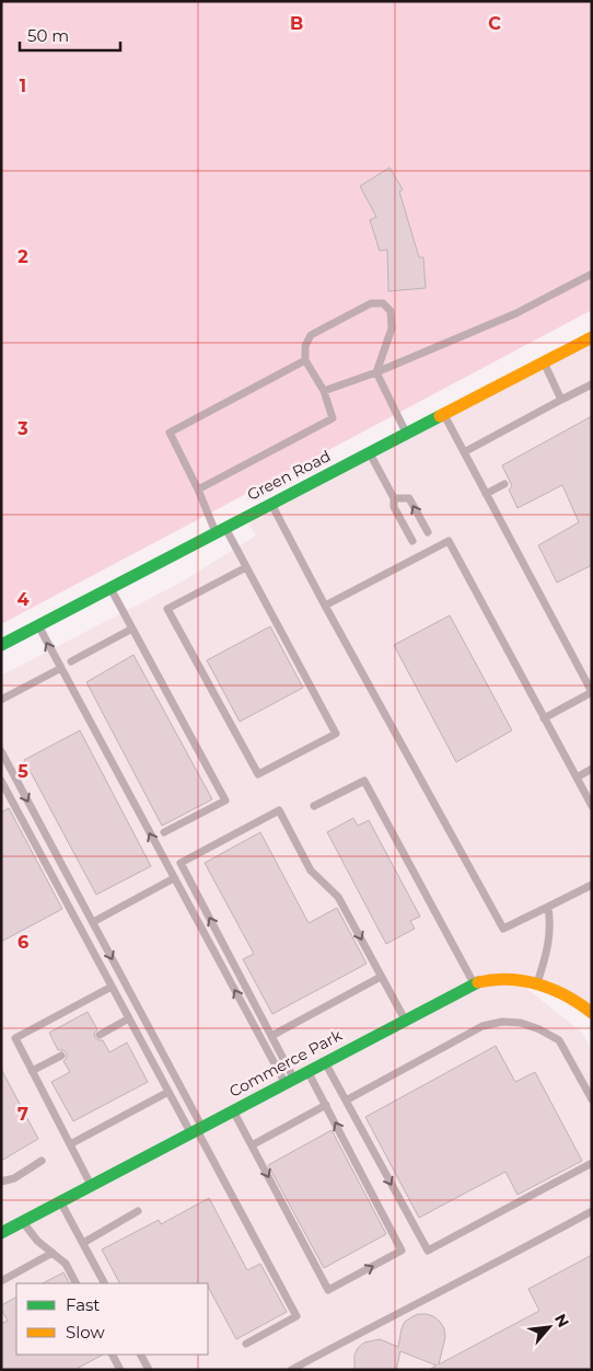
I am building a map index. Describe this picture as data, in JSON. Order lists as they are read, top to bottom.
{
  "streets": {
    "main road": ["Green Road", "Commerce Park"]
  },
  "legend": ["Fast", "Slow"],
  "scale_bar": "50 m",
  "north": "top right",
  "grid": {
    "columns": ["B", "C"],
    "rows": [
      "1",
      "2",
      "3",
      "4",
      "5",
      "6",
      "7"
    ]
  }
}
